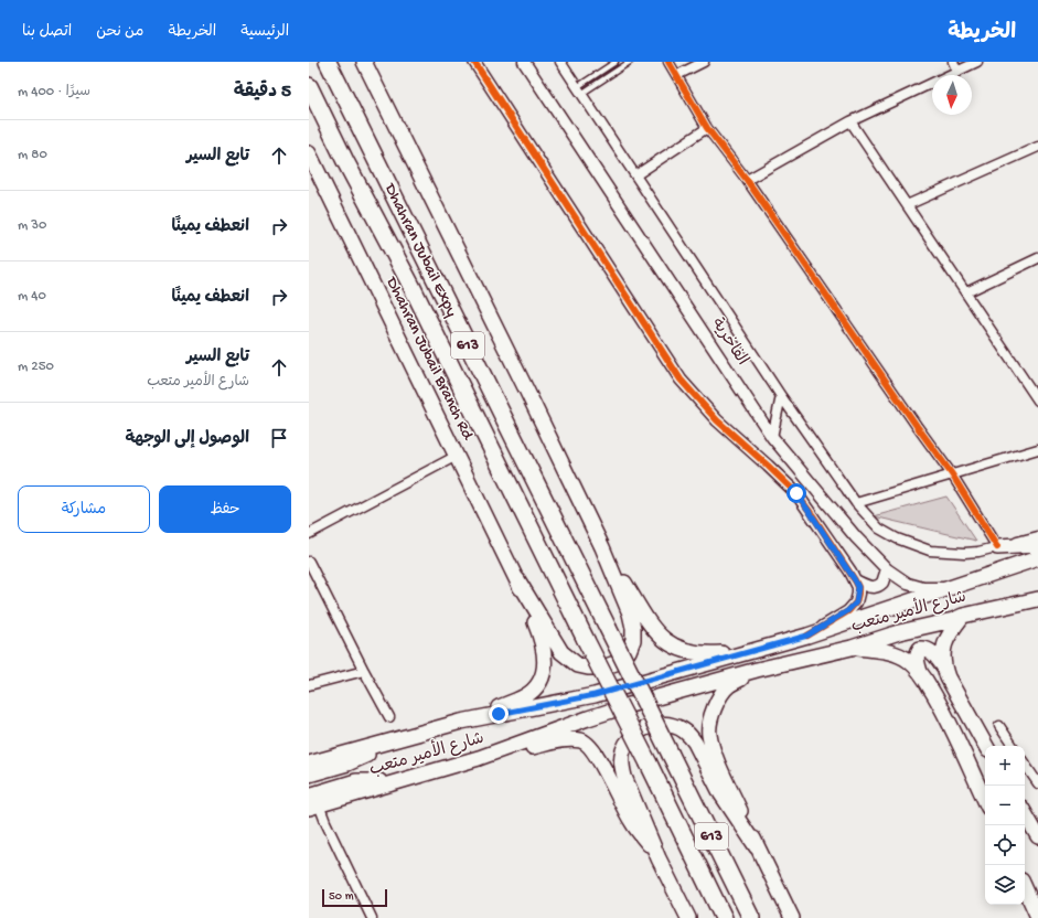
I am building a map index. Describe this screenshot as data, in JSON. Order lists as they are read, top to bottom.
{
  "streets": {
    "highway": ["Dhahran Jubail Expy", "613"],
    "main road": ["Dhahran Jubail Branch Rd", "شارع الأمير متعب"],
    "street": ["الفاخرية"]
  },
  "crossings": [
    ["الفاخرية", "شارع الأمير متعب"]
  ],
  "scale_bar": "50 m",
  "north": "bottom",
  "page": {
    "header": "الخريطة",
    "nav": [
      "الرئيسية",
      "الخريطة",
      "من نحن",
      "اتصل بنا"
    ],
    "heading": ["5 دقيقة", "سيرًا · 400 m"],
    "list": [
      ["تابع السير", "80 m"],
      ["انعطف يمينًا", "30 m"],
      ["انعطف يمينًا", "40 m"],
      ["تابع السير", "شارع الأمير متعب", "250 m"],
      "الوصول إلى الوجهة"
    ],
    "buttons": ["حفظ", "مشاركة"],
    "map_buttons": ["+", "−"],
    "scale": "50 m"
  }
}
